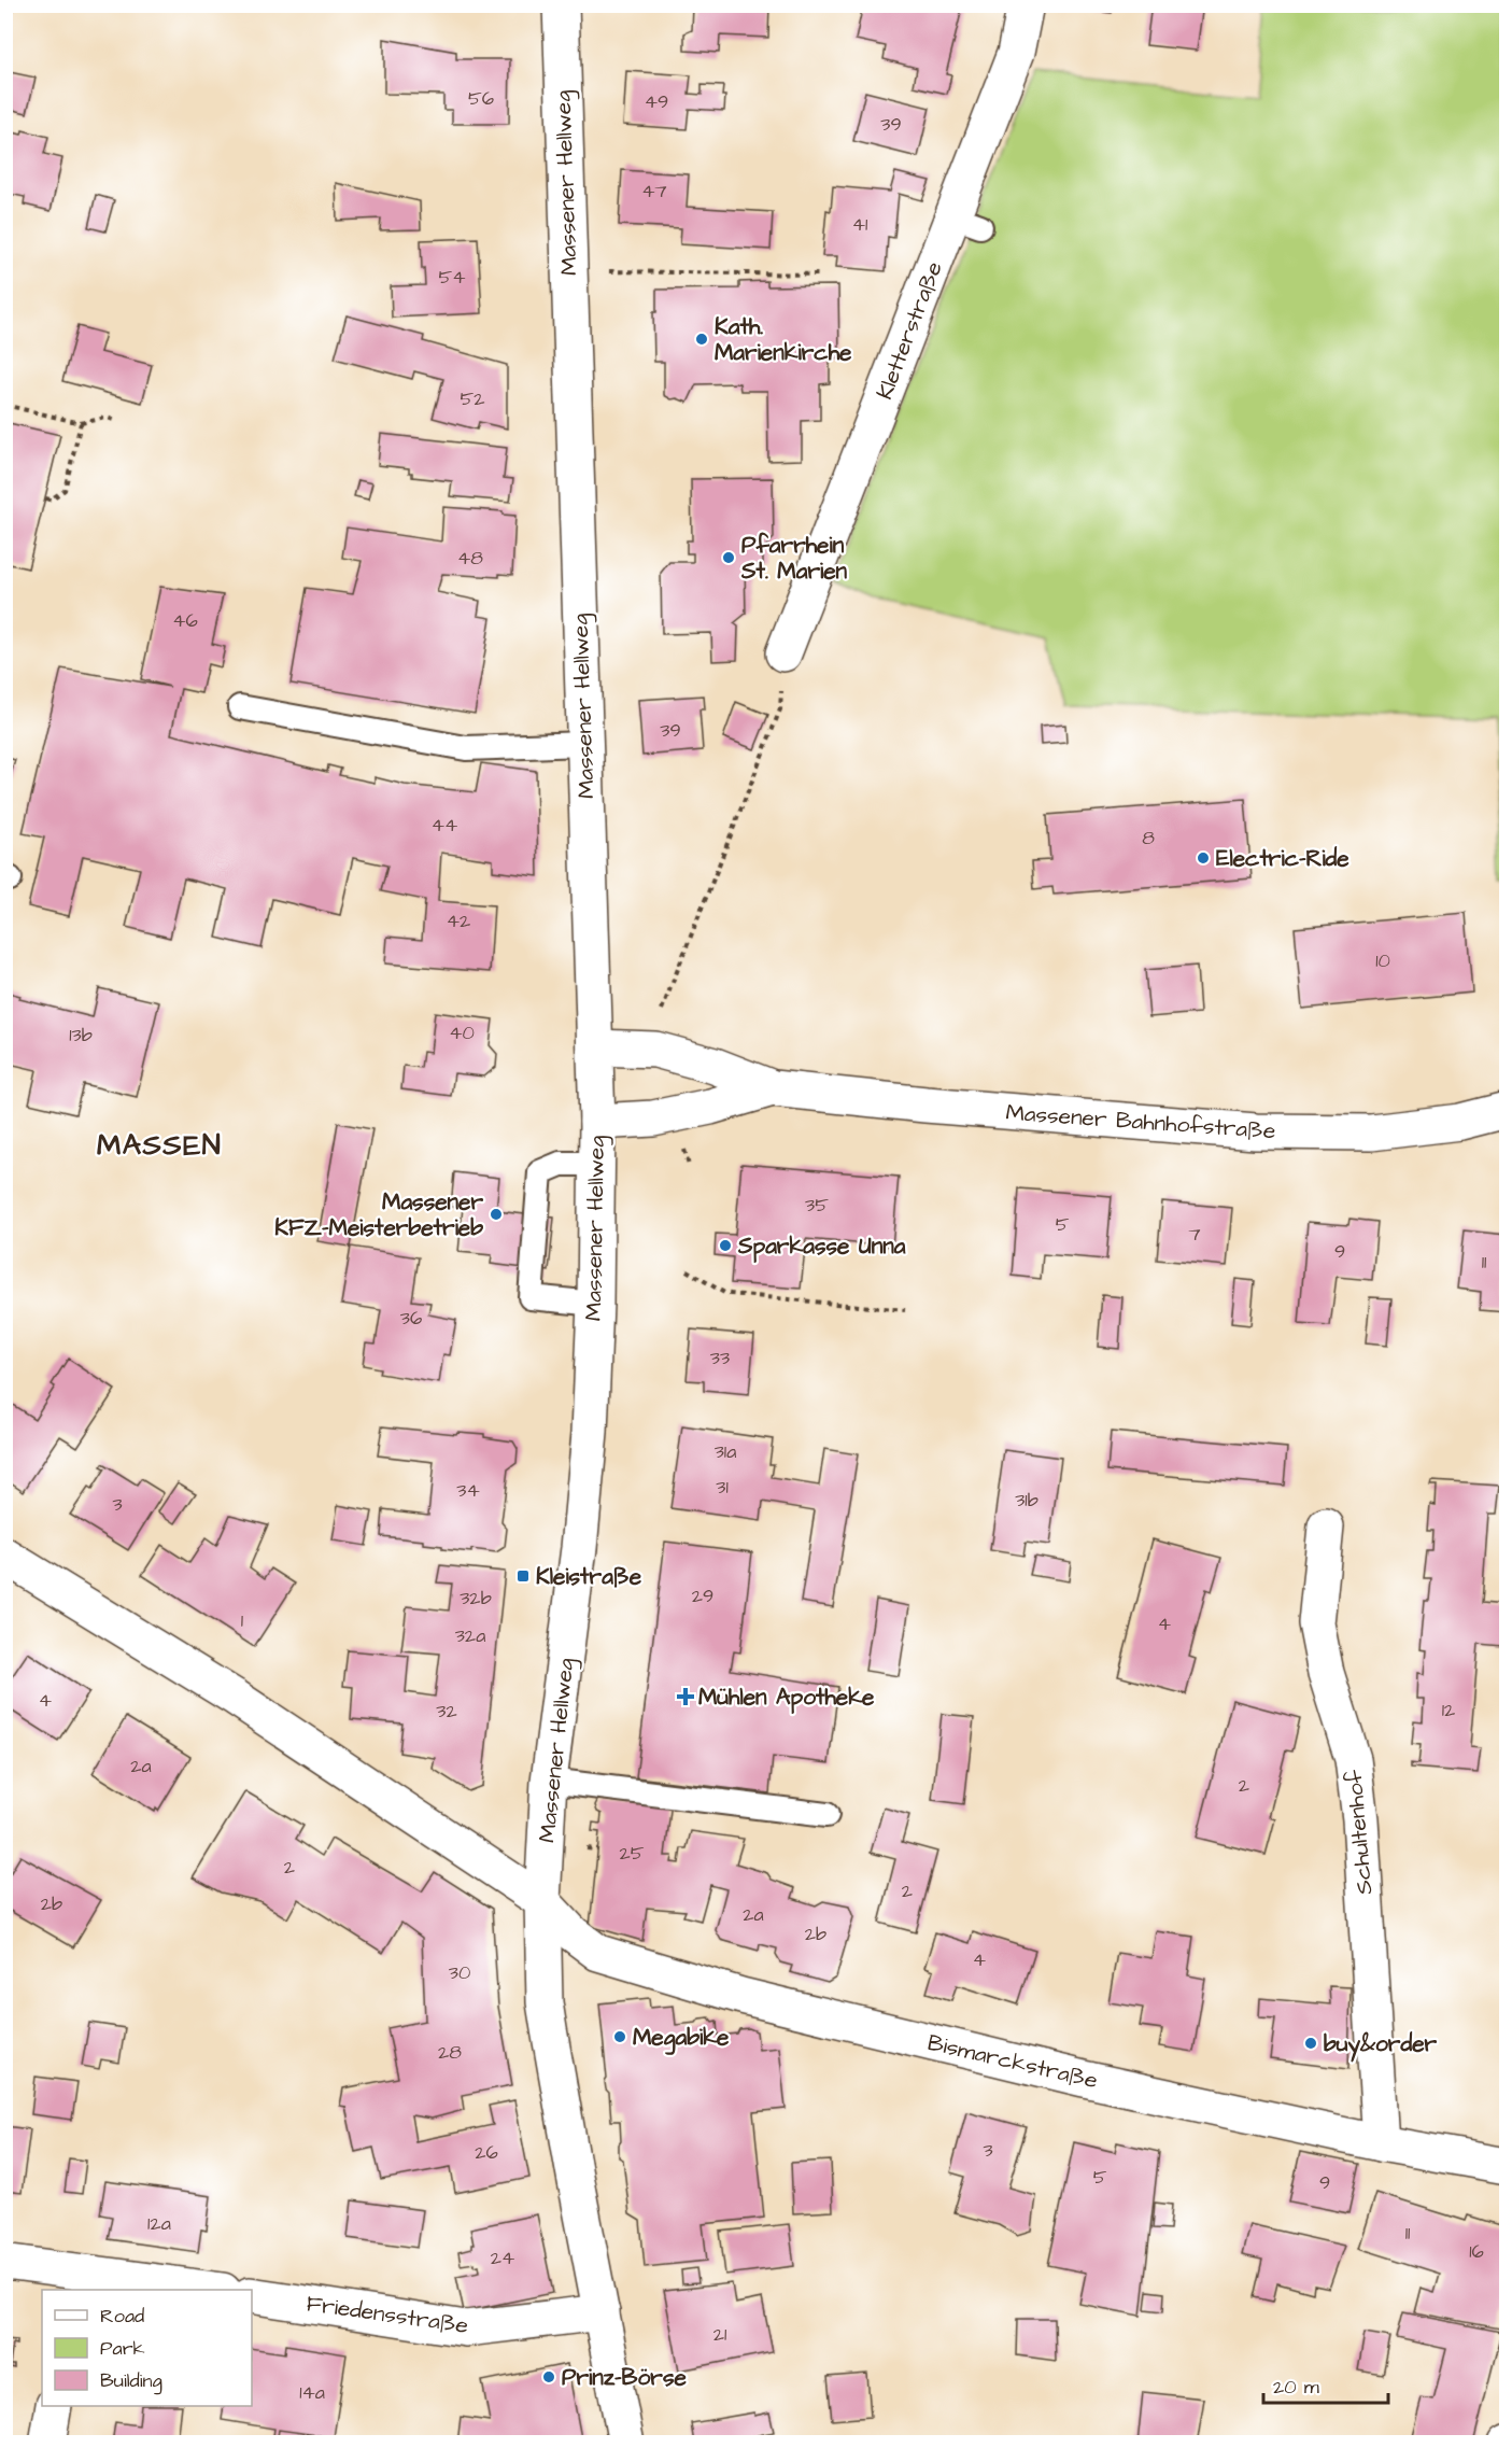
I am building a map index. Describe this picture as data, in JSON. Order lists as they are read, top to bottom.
{
  "streets": {
    "main road": [
      "Massener Hellweg",
      "Kletterstraße",
      "Massener Bahnhofstraße",
      "Schultenhof",
      "Bismarckstraße",
      "Friedensstraße"
    ]
  },
  "crossings": [
    ["Massener Hellweg", "Massener Bahnhofstraße"],
    ["Massener Hellweg", "Bismarckstraße"],
    ["Massener Hellweg", "Friedensstraße"],
    ["Schultenhof", "Bismarckstraße"]
  ],
  "districts": ["MASSEN"],
  "places": {
    "other": [
      "Kath. Marienkirche",
      "Pfarrhein St. Marien",
      "Electric-Ride",
      "Massener KFZ-Meisterbetrieb",
      "Sparkasse Unna",
      "Megabike",
      "buy&order",
      "Prinz-Börse"
    ],
    "transit": ["Kleistraße"],
    "health": ["Mühlen Apotheke"]
  },
  "house_numbers": [
    "56",
    "49",
    "39",
    "47",
    "41",
    "54",
    "52",
    "48",
    "46",
    "39",
    "44",
    "8",
    "42",
    "10",
    "40",
    "13b",
    "35",
    "5",
    "7",
    "9",
    "11",
    "36",
    "33",
    "31a",
    "31",
    "34",
    "31b",
    "3",
    "29",
    "32b",
    "1",
    "4",
    "32a",
    "4",
    "12",
    "32",
    "2a",
    "2",
    "25",
    "2",
    "2",
    "2b",
    "2a",
    "2b",
    "4",
    "30",
    "28",
    "3",
    "26",
    "5",
    "9",
    "12a",
    "11",
    "16",
    "24",
    "21",
    "14a"
  ],
  "legend": ["Road", "Park", "Building"],
  "scale_bar": "20 m"
}
